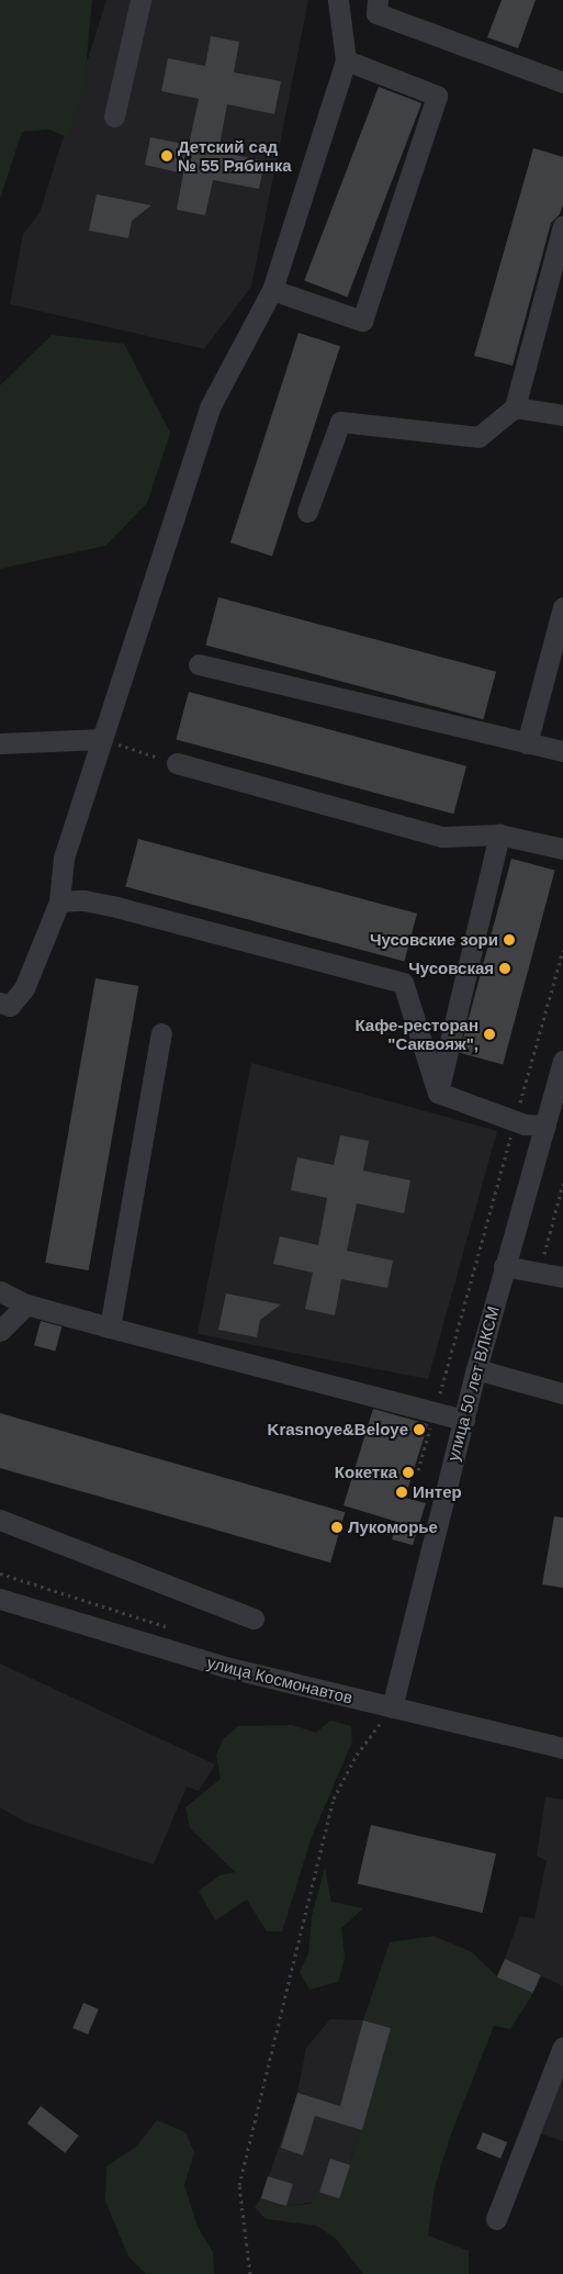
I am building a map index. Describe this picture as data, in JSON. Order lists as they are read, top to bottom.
{
  "streets": {
    "street": ["улица 50 лет ВЛКСМ", "улица Космонавтов"]
  },
  "crossings": [
    ["улица 50 лет ВЛКСМ", "улица Космонавтов"]
  ],
  "places": [
    "Детский сад № 55 Рябинка",
    "Чусовские зори",
    "Чусовская",
    "Кафе-ресторан \"Саквояж\",",
    "Krasnoye&Beloye",
    "Кокетка",
    "Интер",
    "Лукоморье"
  ]
}
